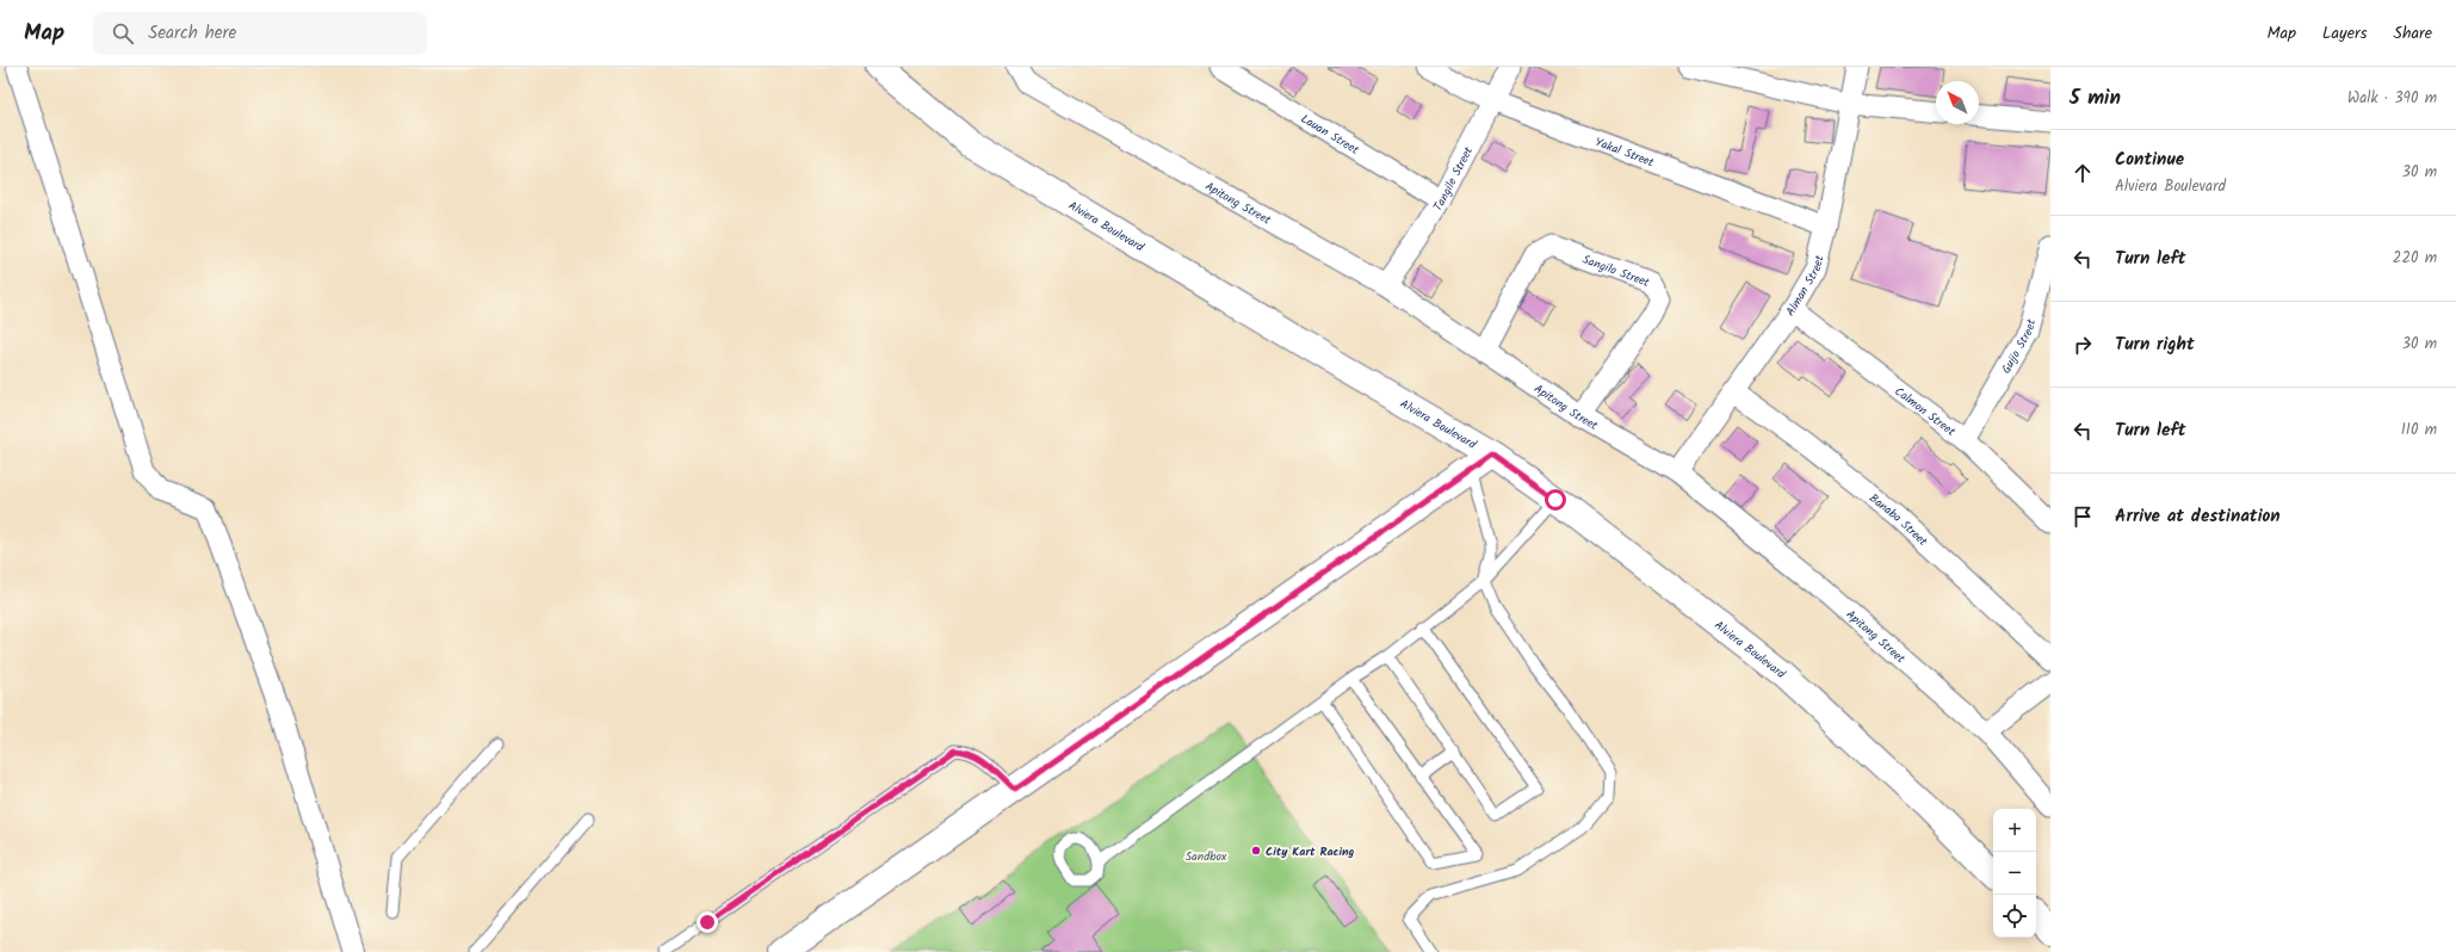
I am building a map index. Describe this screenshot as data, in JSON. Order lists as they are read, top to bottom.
{
  "streets": {
    "street": [
      "Lauan Street",
      "Yakal Street",
      "Tangile Street",
      "Apitong Street",
      "Alviera Boulevard",
      "Sangilo Street",
      "Alman Street",
      "Guijo Street",
      "Calmon Street",
      "Banaba Street"
    ]
  },
  "crossings": [
    ["Lauan Street", "Tangile Street"],
    ["Yakal Street", "Tangile Street"],
    ["Yakal Street", "Alman Street"],
    ["Tangile Street", "Apitong Street"],
    ["Apitong Street", "Sangilo Street"],
    ["Apitong Street", "Alman Street"],
    ["Alman Street", "Calmon Street"],
    ["Alman Street", "Banaba Street"],
    ["Guijo Street", "Calmon Street"]
  ],
  "parks": ["Sandbox"],
  "places": ["City Kart Racing"],
  "north": "top left",
  "page": {
    "header": "Map",
    "search": "Search here",
    "nav": ["Map", "Layers", "Share"],
    "heading": ["5 min", "Walk · 390 m"],
    "list": [
      ["Continue", "Alviera Boulevard", "30 m"],
      ["Turn left", "220 m"],
      ["Turn right", "30 m"],
      ["Turn left", "110 m"],
      "Arrive at destination"
    ],
    "map_buttons": ["+", "−"]
  }
}
